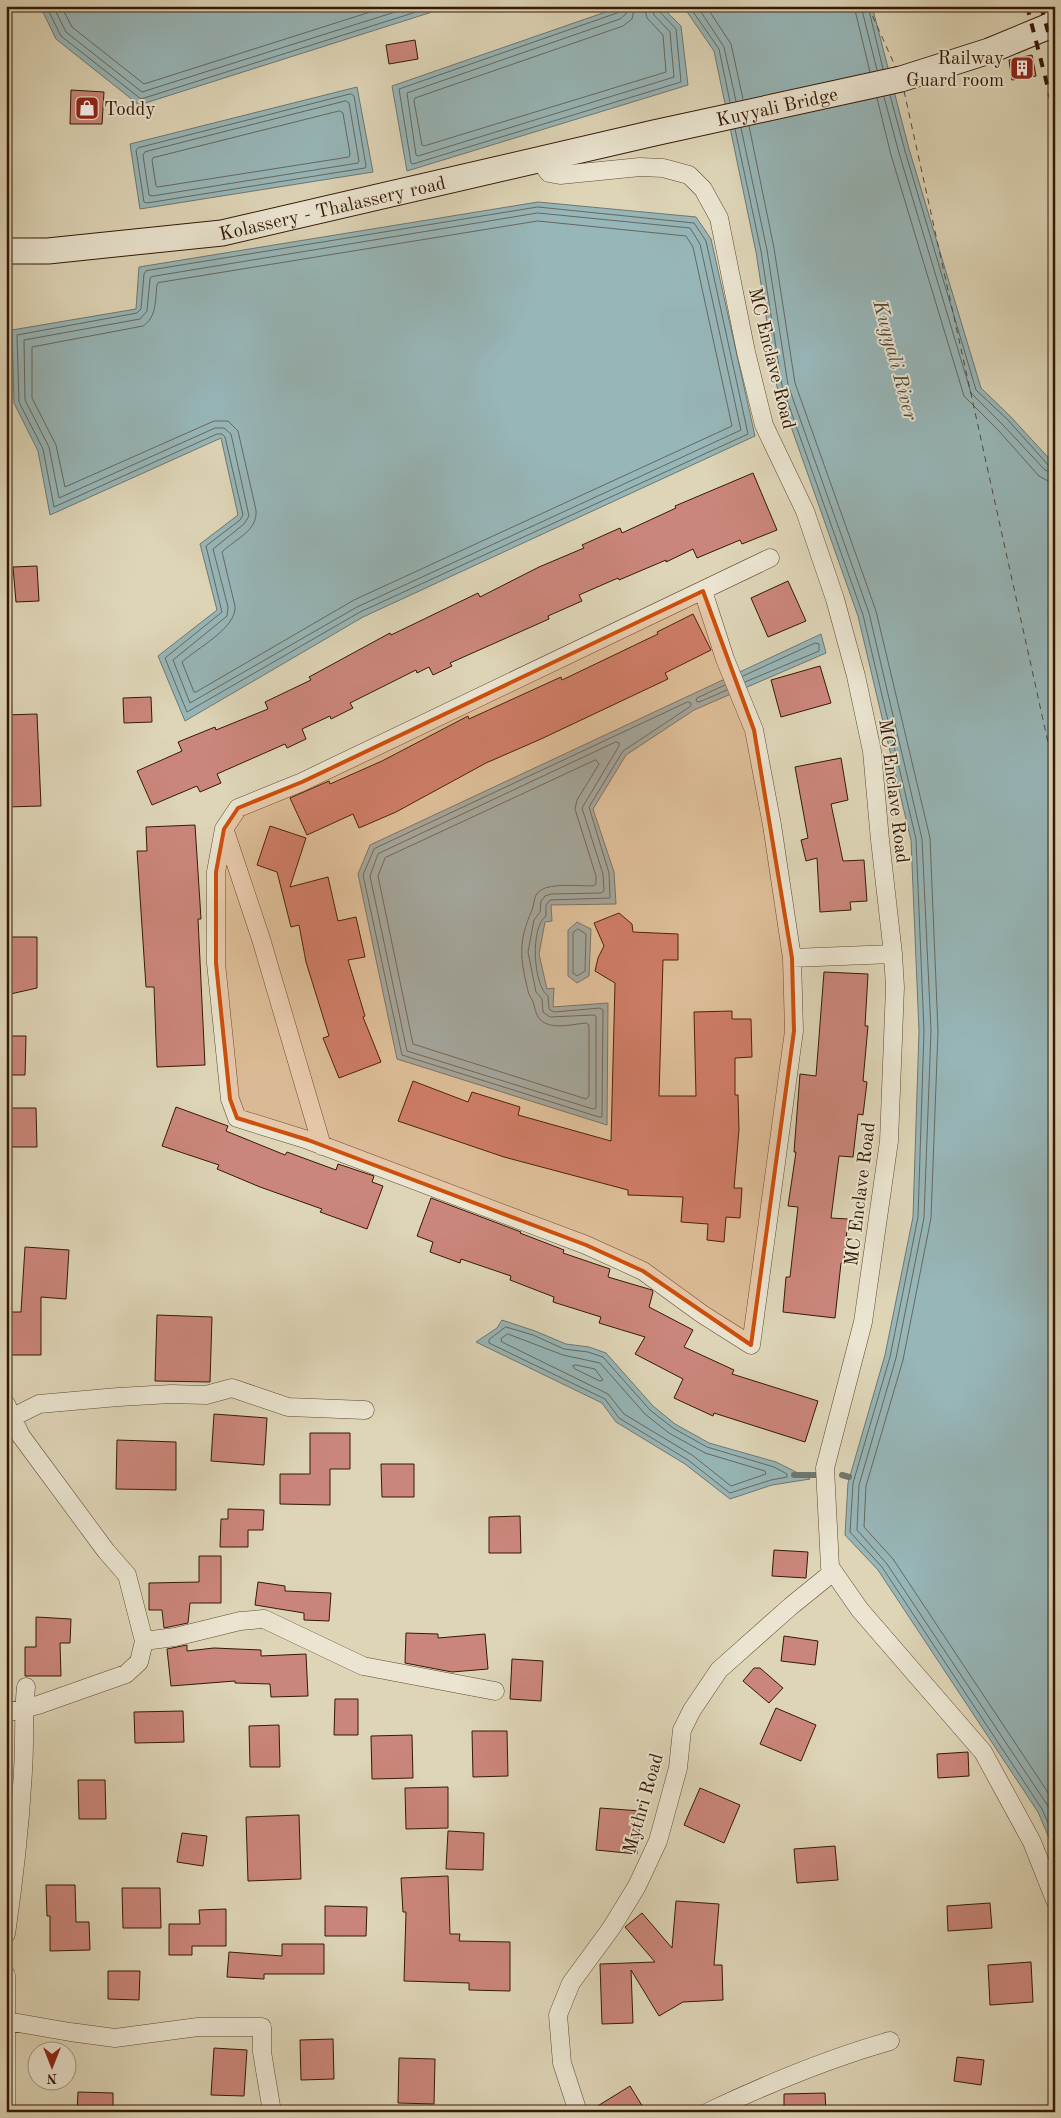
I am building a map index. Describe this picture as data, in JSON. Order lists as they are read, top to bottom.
{
  "streets": {
    "main road": ["Kuyyali Bridge", "Kolassery - Thalassery road"],
    "street": ["MC Enclave Road", "Mythri Road"]
  },
  "crossings": [
    ["Kuyyali Bridge", "Kolassery - Thalassery road"],
    ["Kolassery - Thalassery road", "MC Enclave Road"],
    ["MC Enclave Road", "Mythri Road"]
  ],
  "water": ["Kuyyali River"],
  "places": {
    "building": ["Railway Guard room"],
    "shop": ["Toddy"]
  },
  "north": "bottom"
}
